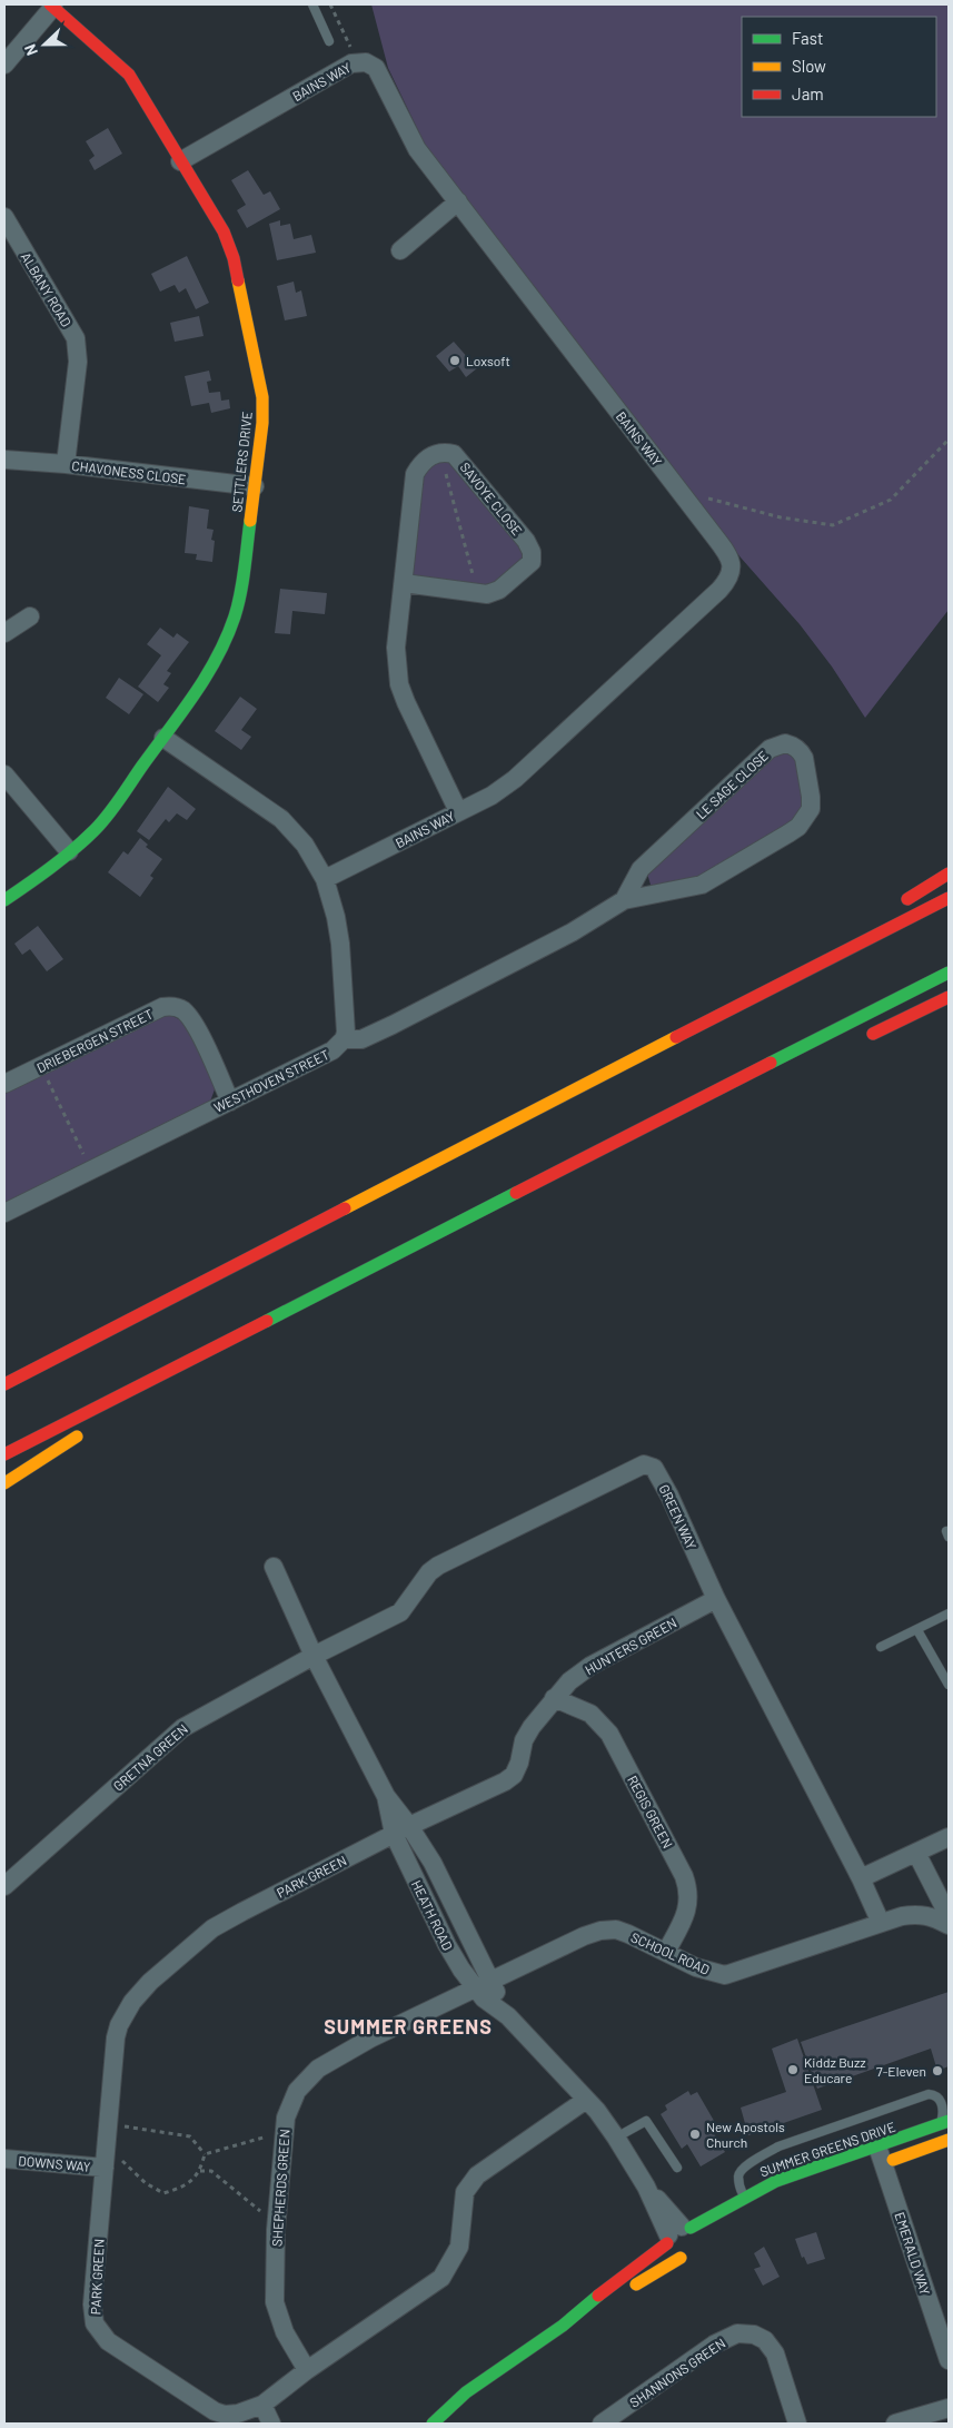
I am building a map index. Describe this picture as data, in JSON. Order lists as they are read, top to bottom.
{
  "streets": {
    "main road": ["SETTLERS DRIVE", "SUMMER GREENS DRIVE"],
    "street": [
      "BAINS WAY",
      "ALBANY ROAD",
      "CHAVONESS CLOSE",
      "SAVOYE CLOSE",
      "LE SAGE CLOSE",
      "DRIEBERGEN STREET",
      "WESTHOVEN STREET",
      "GREEN WAY",
      "HUNTERS GREEN",
      "GRETNA GREEN",
      "REGIS GREEN",
      "PARK GREEN",
      "HEATH ROAD",
      "SCHOOL ROAD",
      "DOWNS WAY",
      "SHEPHERDS GREEN",
      "EMERALD WAY",
      "SHANNONS GREEN"
    ]
  },
  "crossings": [
    ["BAINS WAY", "SETTLERS DRIVE"],
    ["BAINS WAY", "WESTHOVEN STREET"],
    ["ALBANY ROAD", "CHAVONESS CLOSE"],
    ["SETTLERS DRIVE", "CHAVONESS CLOSE"],
    ["SETTLERS DRIVE", "WESTHOVEN STREET"],
    ["LE SAGE CLOSE", "WESTHOVEN STREET"],
    ["DRIEBERGEN STREET", "WESTHOVEN STREET"],
    ["GREEN WAY", "HUNTERS GREEN"],
    ["GREEN WAY", "GRETNA GREEN"],
    ["GREEN WAY", "HEATH ROAD"],
    ["GREEN WAY", "SCHOOL ROAD"],
    ["HUNTERS GREEN", "REGIS GREEN"],
    ["HUNTERS GREEN", "PARK GREEN"],
    ["HUNTERS GREEN", "HEATH ROAD"],
    ["GRETNA GREEN", "HEATH ROAD"],
    ["REGIS GREEN", "SCHOOL ROAD"],
    ["PARK GREEN", "HEATH ROAD"],
    ["PARK GREEN", "DOWNS WAY"],
    ["PARK GREEN", "SHEPHERDS GREEN"],
    ["HEATH ROAD", "SCHOOL ROAD"],
    ["HEATH ROAD", "SUMMER GREENS DRIVE"],
    ["HEATH ROAD", "SHEPHERDS GREEN"],
    ["SCHOOL ROAD", "SHEPHERDS GREEN"],
    ["SUMMER GREENS DRIVE", "EMERALD WAY"]
  ],
  "districts": ["SUMMER GREENS"],
  "places": [
    "Loxsoft",
    "Kiddz Buzz Educare",
    "7-Eleven",
    "New Apostols Church"
  ],
  "legend": ["Fast", "Slow", "Jam"],
  "north": "left"
}
